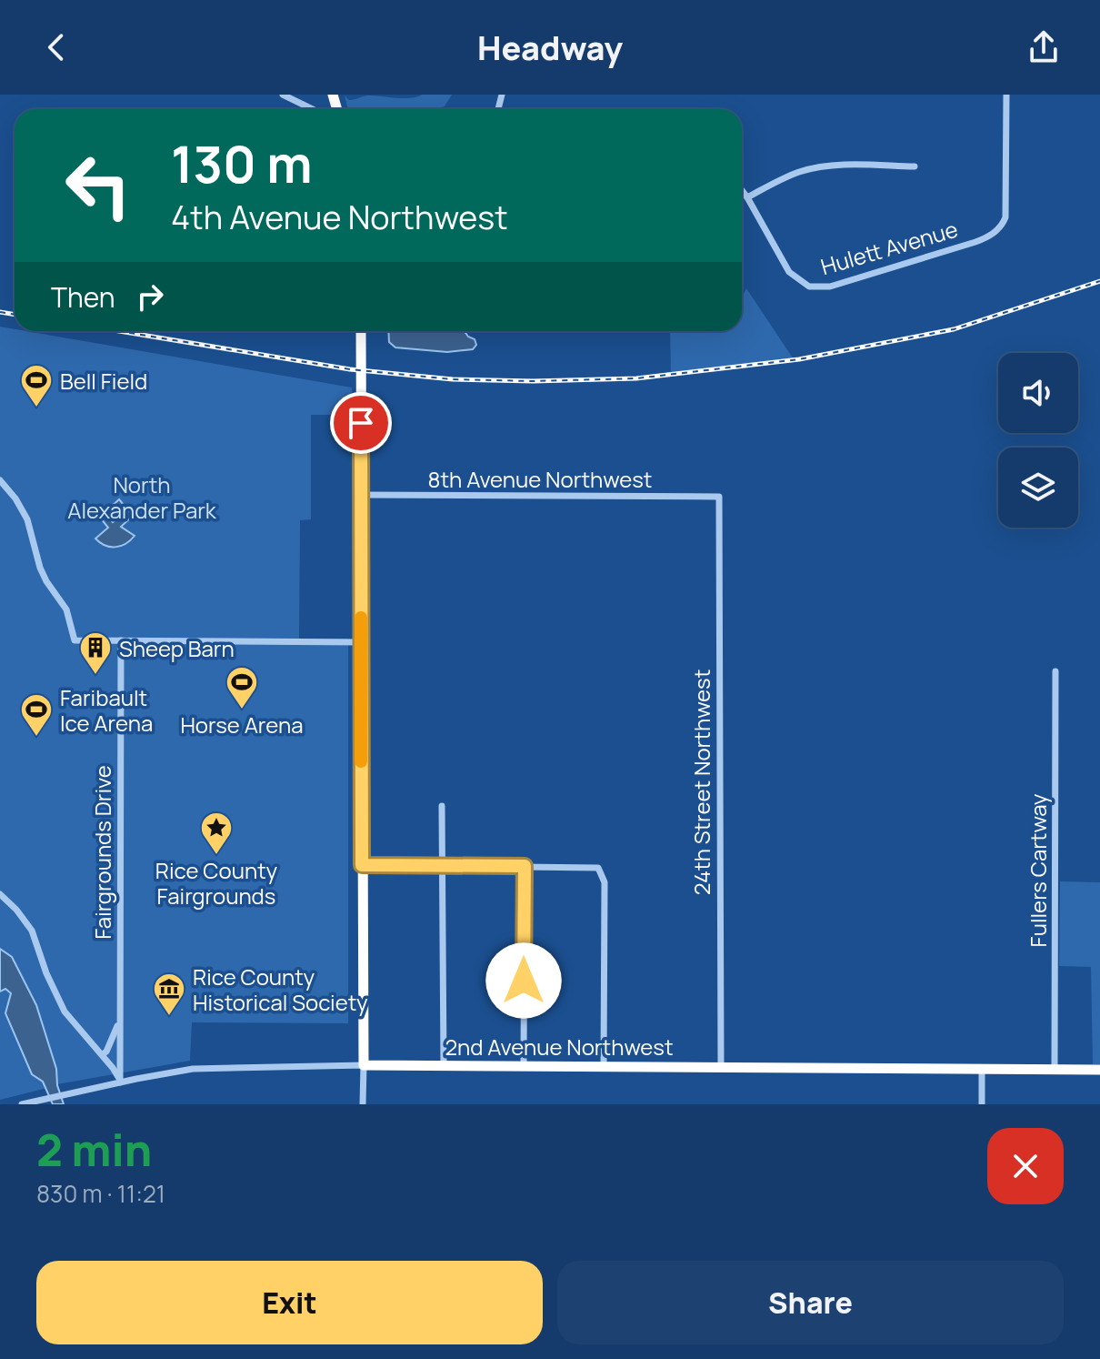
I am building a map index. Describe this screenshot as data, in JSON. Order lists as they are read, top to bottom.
{
  "streets": {
    "highway": ["2nd Avenue Northwest"],
    "street": [
      "Hulett Avenue",
      "8th Avenue Northwest",
      "24th Street Northwest",
      "Fairgrounds Drive",
      "Fullers Cartway"
    ]
  },
  "crossings": [
    ["8th Avenue Northwest", "24th Street Northwest"],
    ["24th Street Northwest", "2nd Avenue Northwest"],
    ["Fairgrounds Drive", "2nd Avenue Northwest"],
    ["Fullers Cartway", "2nd Avenue Northwest"]
  ],
  "parks": ["North Alexander Park"],
  "places": {
    "sports": ["Bell Field", "Horse Arena", "Faribault Ice Arena"],
    "building": ["Sheep Barn"],
    "place": ["Rice County Fairgrounds"],
    "museum": ["Rice County Historical Society"]
  },
  "page": {
    "header": "Headway",
    "turn": ["130 m", "4th Avenue Northwest"],
    "then": "Then",
    "heading": ["2 min", "830 m · 11:21"],
    "buttons": ["Exit", "Share"]
  }
}
